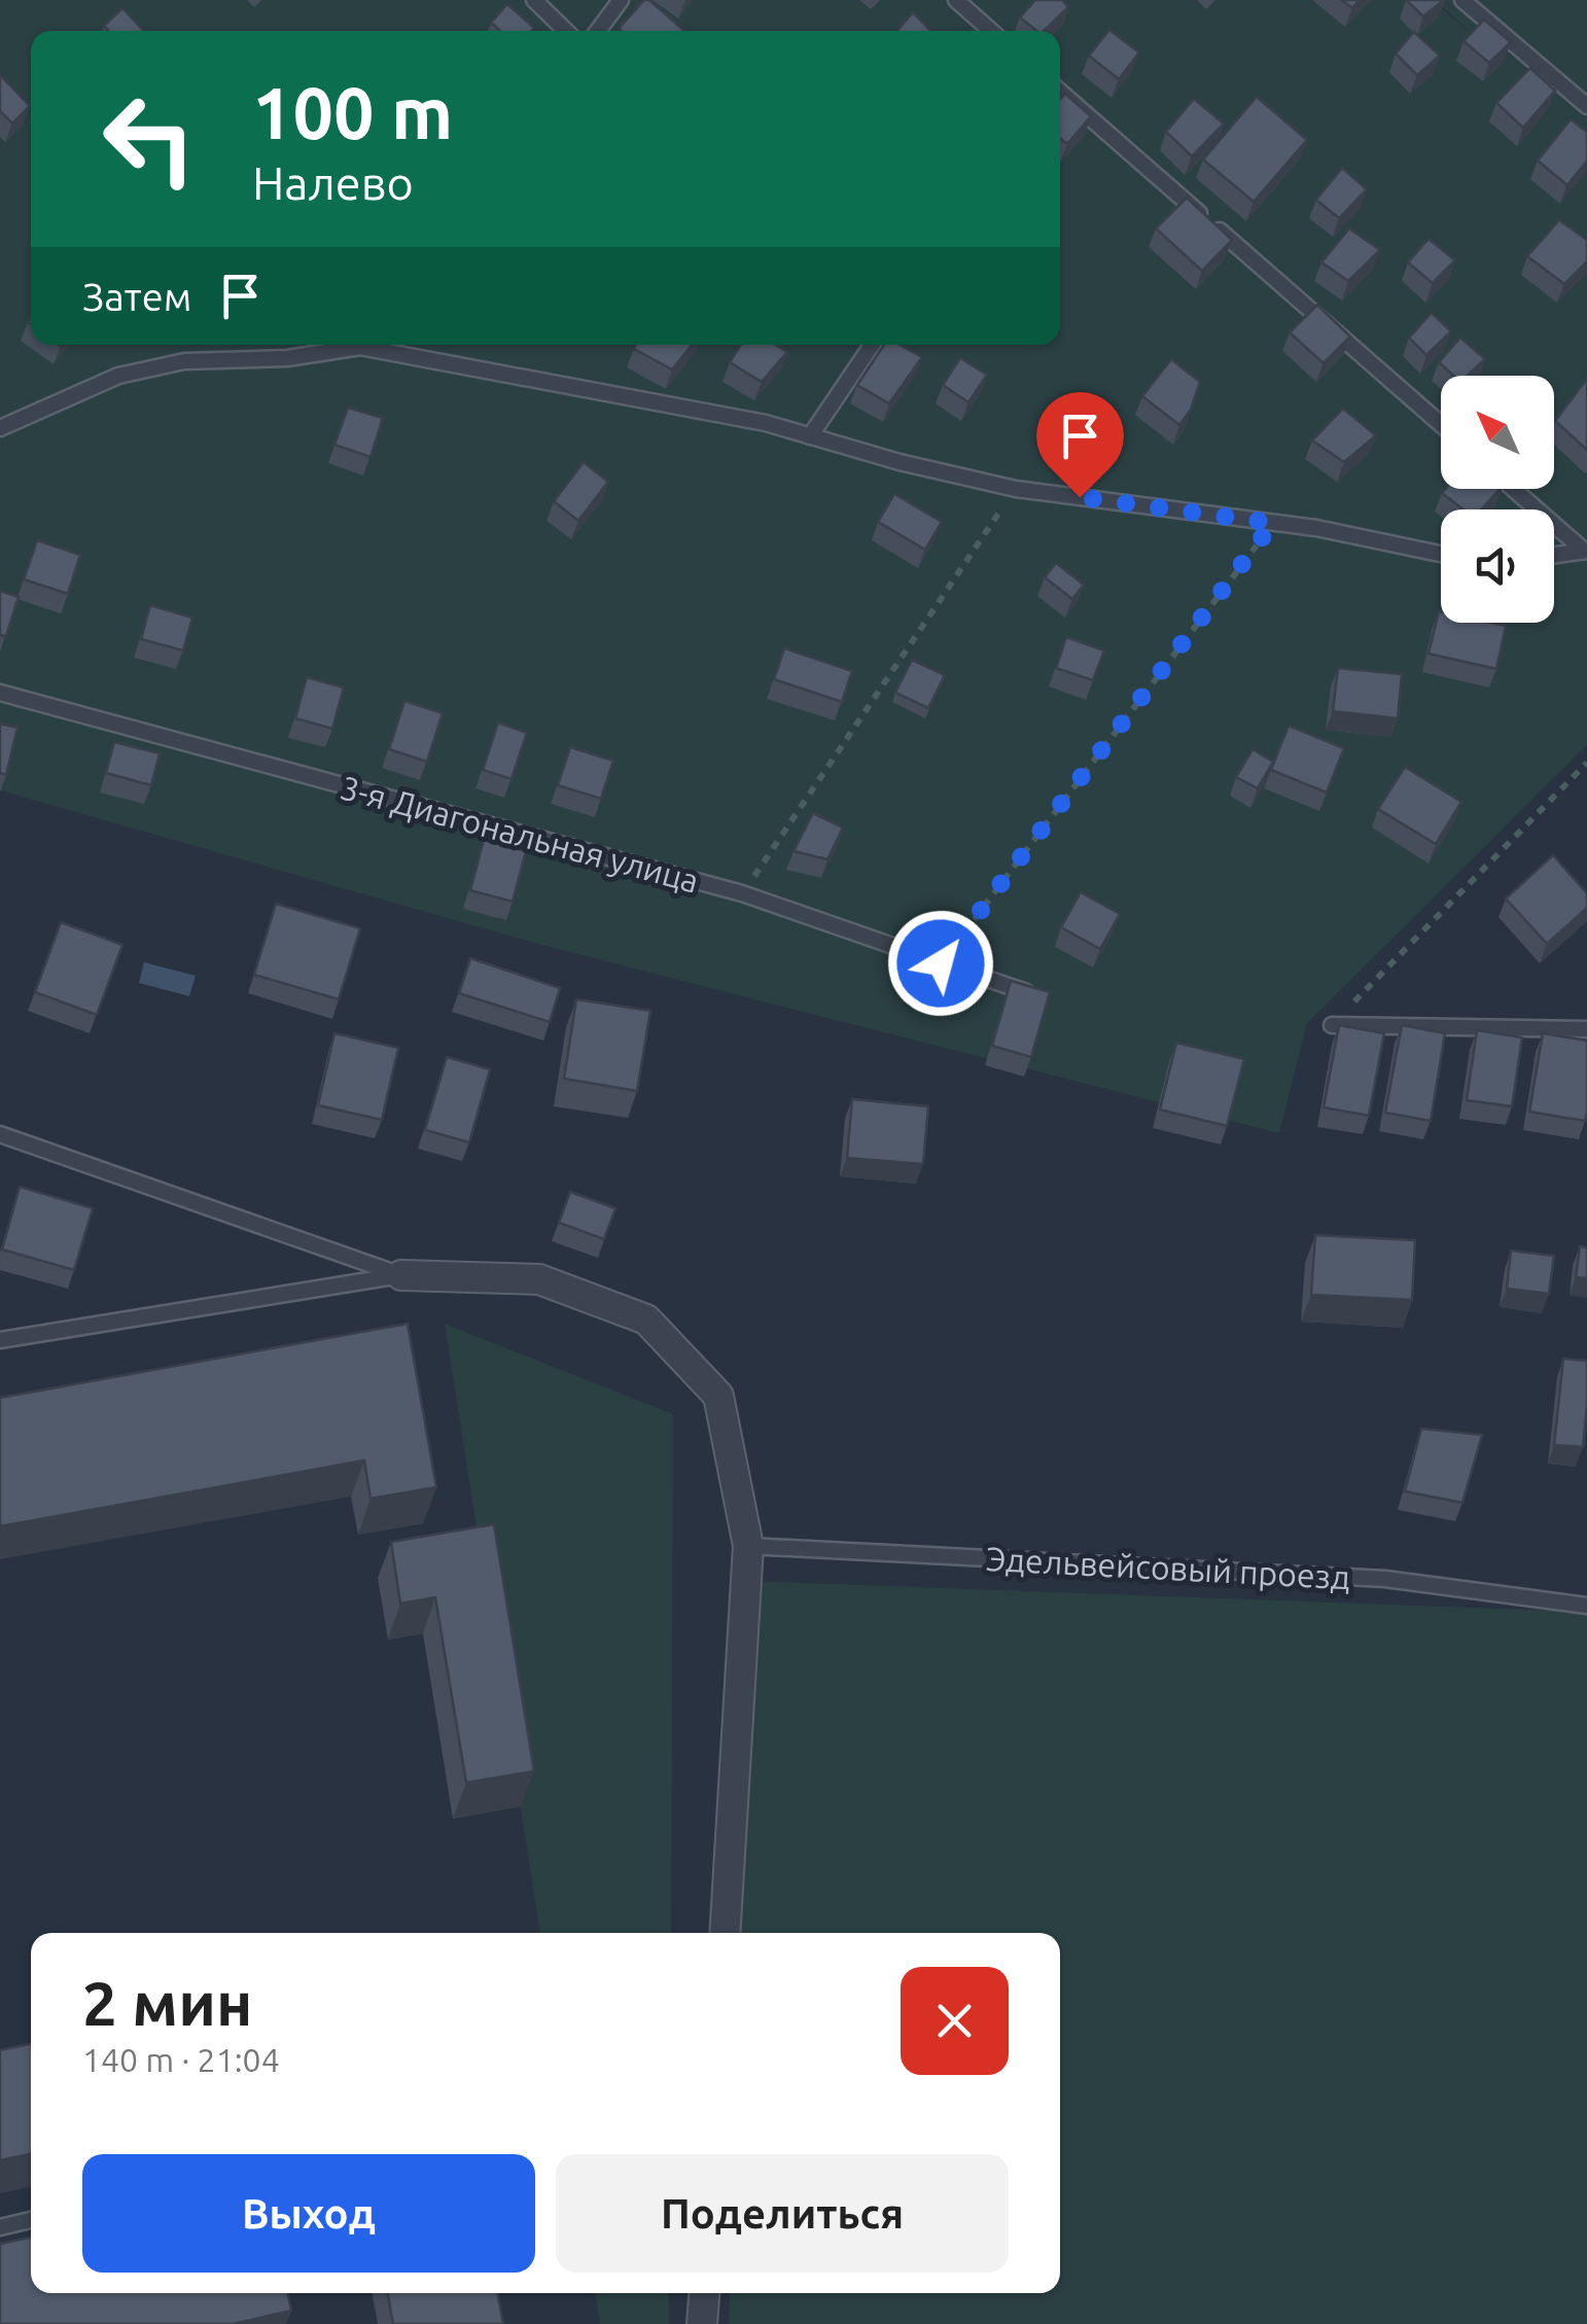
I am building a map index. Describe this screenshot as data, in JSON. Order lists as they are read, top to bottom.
{
  "streets": {
    "lane": ["3-я Диагональная улица", "Эдельвейсовый проезд"]
  },
  "north": "top left",
  "page": {
    "turn": ["100 m", "Налево"],
    "then": "Затем",
    "heading": ["2 мин", "140 m · 21:04"],
    "buttons": ["Выход", "Поделиться"]
  }
}
